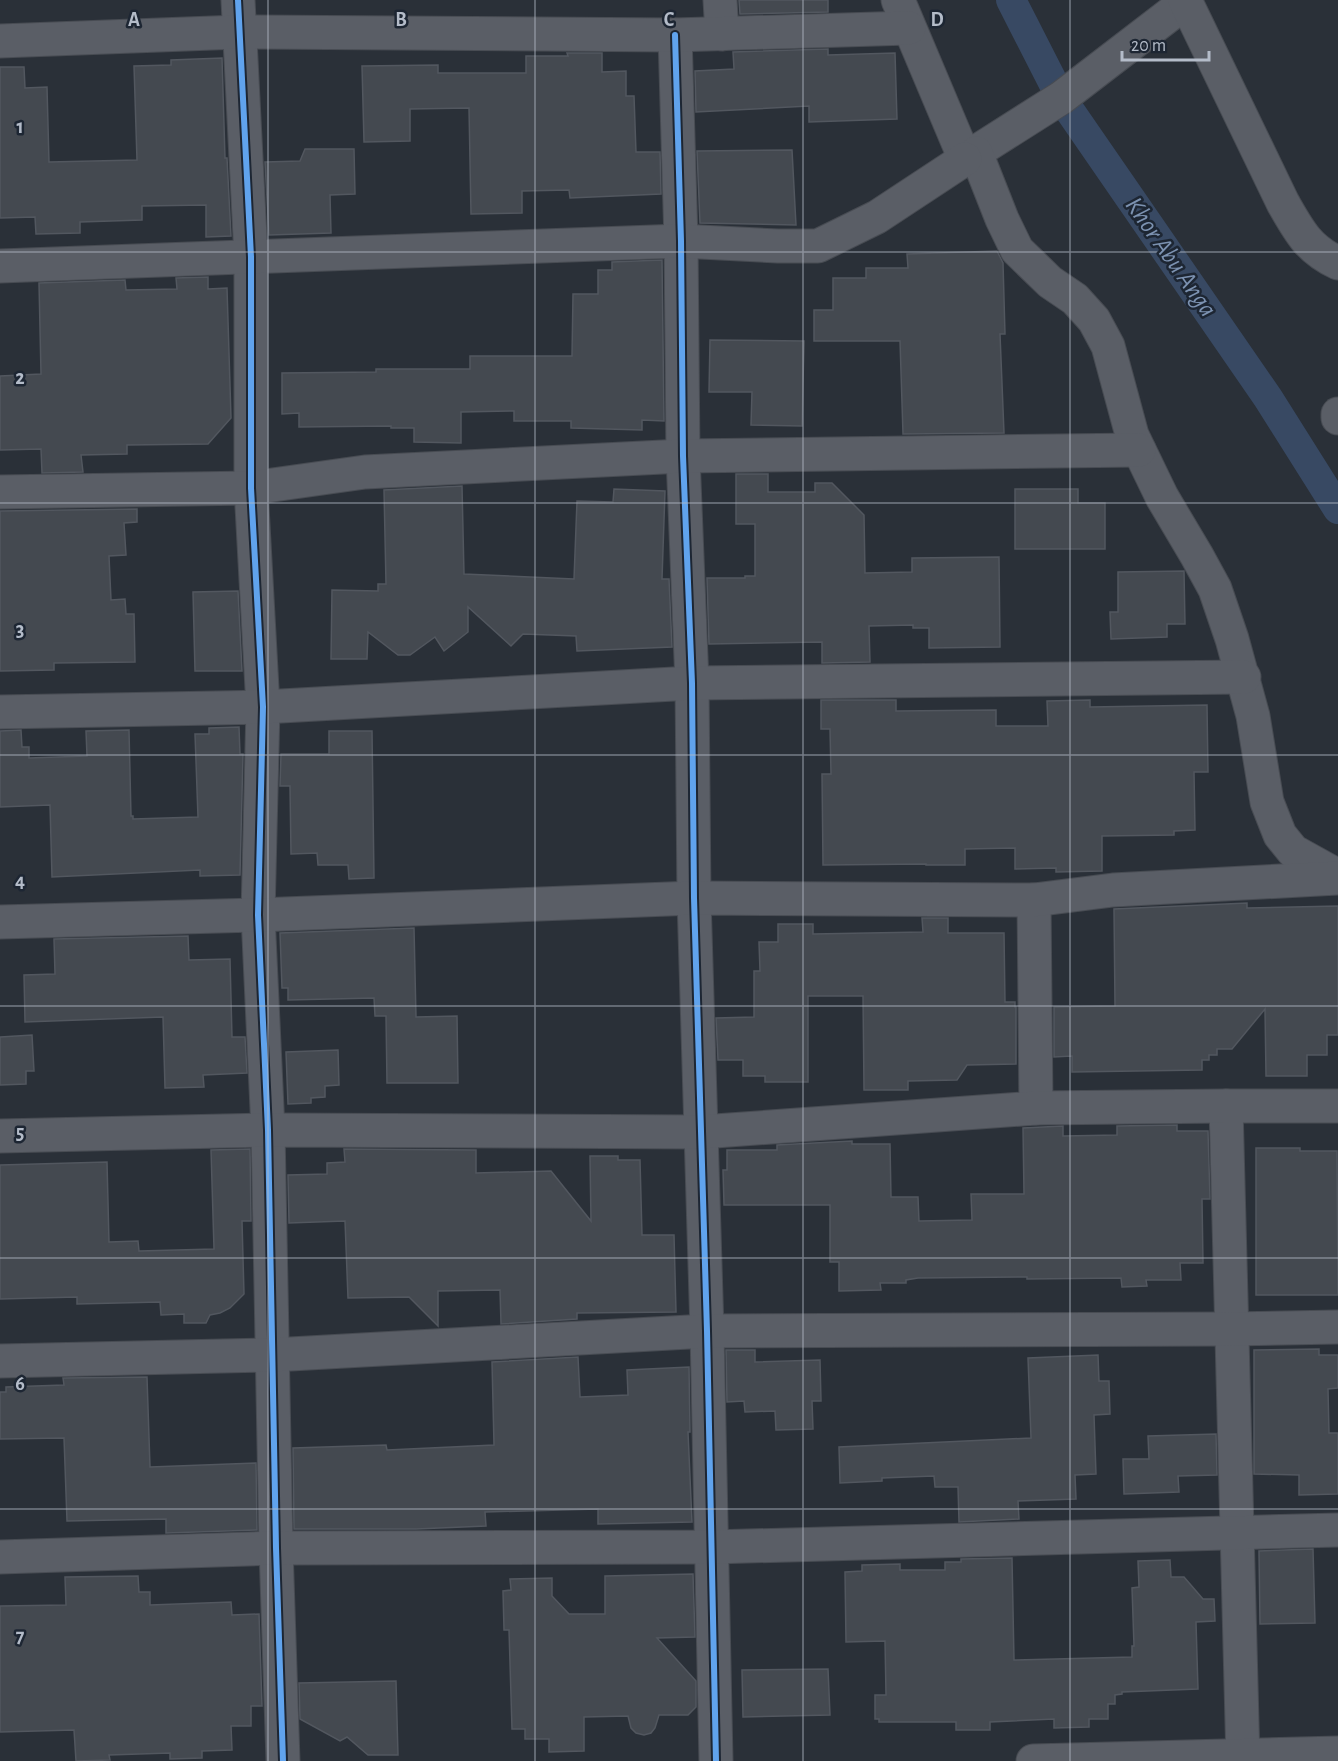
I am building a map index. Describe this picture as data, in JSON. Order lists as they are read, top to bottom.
{
  "water": ["Khor Abu Anga"],
  "scale_bar": "20 m",
  "grid": {
    "columns": [
      "A",
      "B",
      "C",
      "D"
    ],
    "rows": [
      "1",
      "2",
      "3",
      "4",
      "5",
      "6",
      "7"
    ]
  }
}
